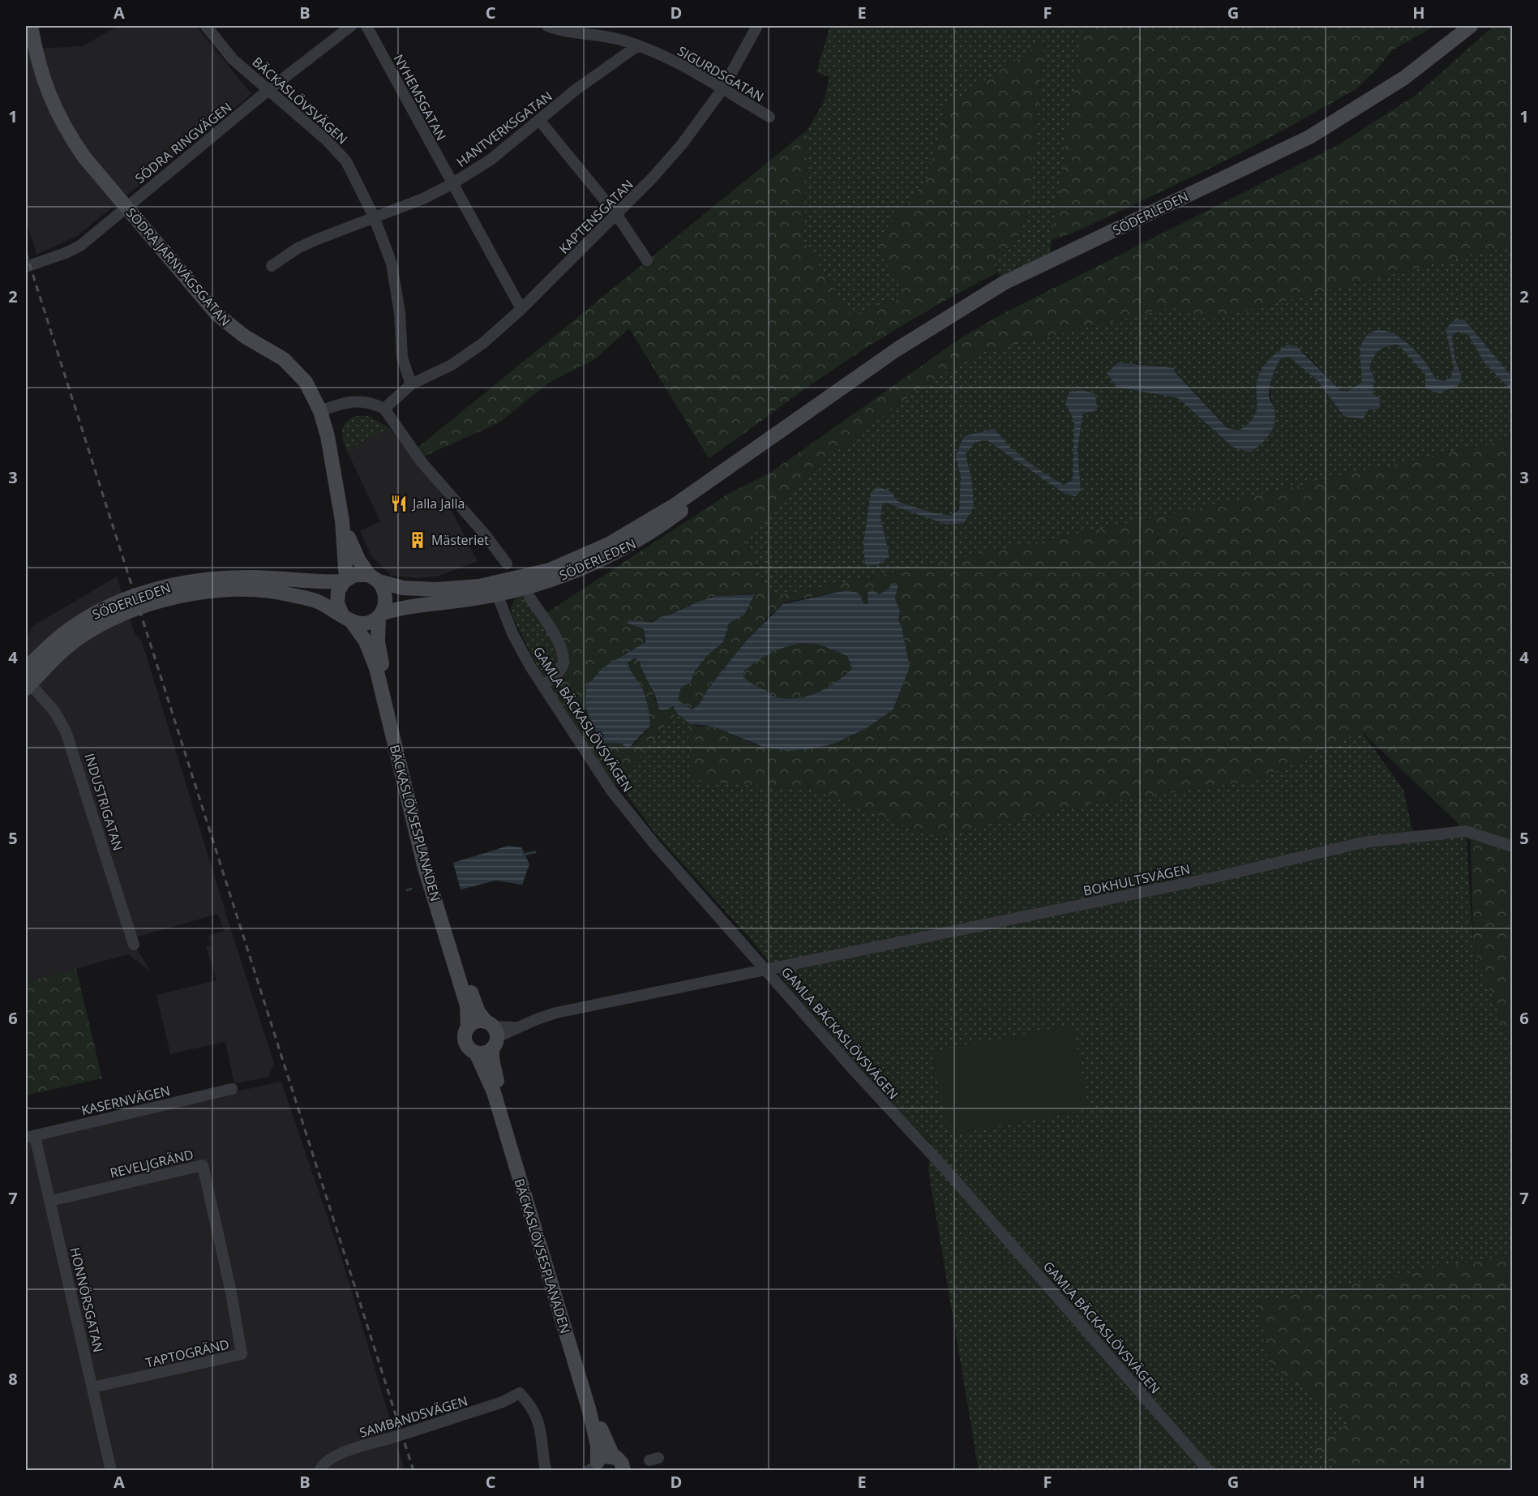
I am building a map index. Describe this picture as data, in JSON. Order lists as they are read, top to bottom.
{
  "streets": {
    "street": [
      "SIGURDSGATAN",
      "NYHEMSGATAN",
      "BÄCKASLÖVSVÄGEN",
      "HANTVERKSGATAN",
      "SÖDRA RINGVÄGEN",
      "SÖDERLEDEN",
      "KAPTENSGATAN",
      "SÖDRA JÄRNVÄGSGATAN",
      "GAMLA BÄCKASLÖVSVÄGEN",
      "INDUSTRIGATAN",
      "BÄCKASLÖVSESPLANADEN",
      "BOKHULTSVÄGEN",
      "KASERNVÄGEN",
      "REVELJGRÄND",
      "HONNÖRSGATAN",
      "TAPTOGRÄND",
      "SAMBANDSVÄGEN"
    ]
  },
  "crossings": [
    ["SIGURDSGATAN", "HANTVERKSGATAN"],
    ["SIGURDSGATAN", "KAPTENSGATAN"],
    ["NYHEMSGATAN", "HANTVERKSGATAN"],
    ["NYHEMSGATAN", "KAPTENSGATAN"],
    ["BÄCKASLÖVSVÄGEN", "HANTVERKSGATAN"],
    ["BÄCKASLÖVSVÄGEN", "SÖDRA RINGVÄGEN"],
    ["BÄCKASLÖVSVÄGEN", "KAPTENSGATAN"],
    ["SÖDRA RINGVÄGEN", "SÖDRA JÄRNVÄGSGATAN"],
    ["SÖDERLEDEN", "SÖDRA JÄRNVÄGSGATAN"],
    ["SÖDERLEDEN", "GAMLA BÄCKASLÖVSVÄGEN"],
    ["SÖDERLEDEN", "INDUSTRIGATAN"],
    ["SÖDERLEDEN", "BÄCKASLÖVSESPLANADEN"],
    ["SÖDRA JÄRNVÄGSGATAN", "BÄCKASLÖVSESPLANADEN"],
    ["GAMLA BÄCKASLÖVSVÄGEN", "BOKHULTSVÄGEN"],
    ["BÄCKASLÖVSESPLANADEN", "BOKHULTSVÄGEN"],
    ["KASERNVÄGEN", "HONNÖRSGATAN"],
    ["REVELJGRÄND", "HONNÖRSGATAN"],
    ["REVELJGRÄND", "TAPTOGRÄND"],
    ["HONNÖRSGATAN", "TAPTOGRÄND"]
  ],
  "places": {
    "restaurant": ["Jalla Jalla"],
    "building": ["Mästeriet"]
  },
  "grid": {
    "columns": [
      "A",
      "B",
      "C",
      "D",
      "E",
      "F",
      "G",
      "H"
    ],
    "rows": [
      "1",
      "2",
      "3",
      "4",
      "5",
      "6",
      "7",
      "8"
    ]
  }
}
